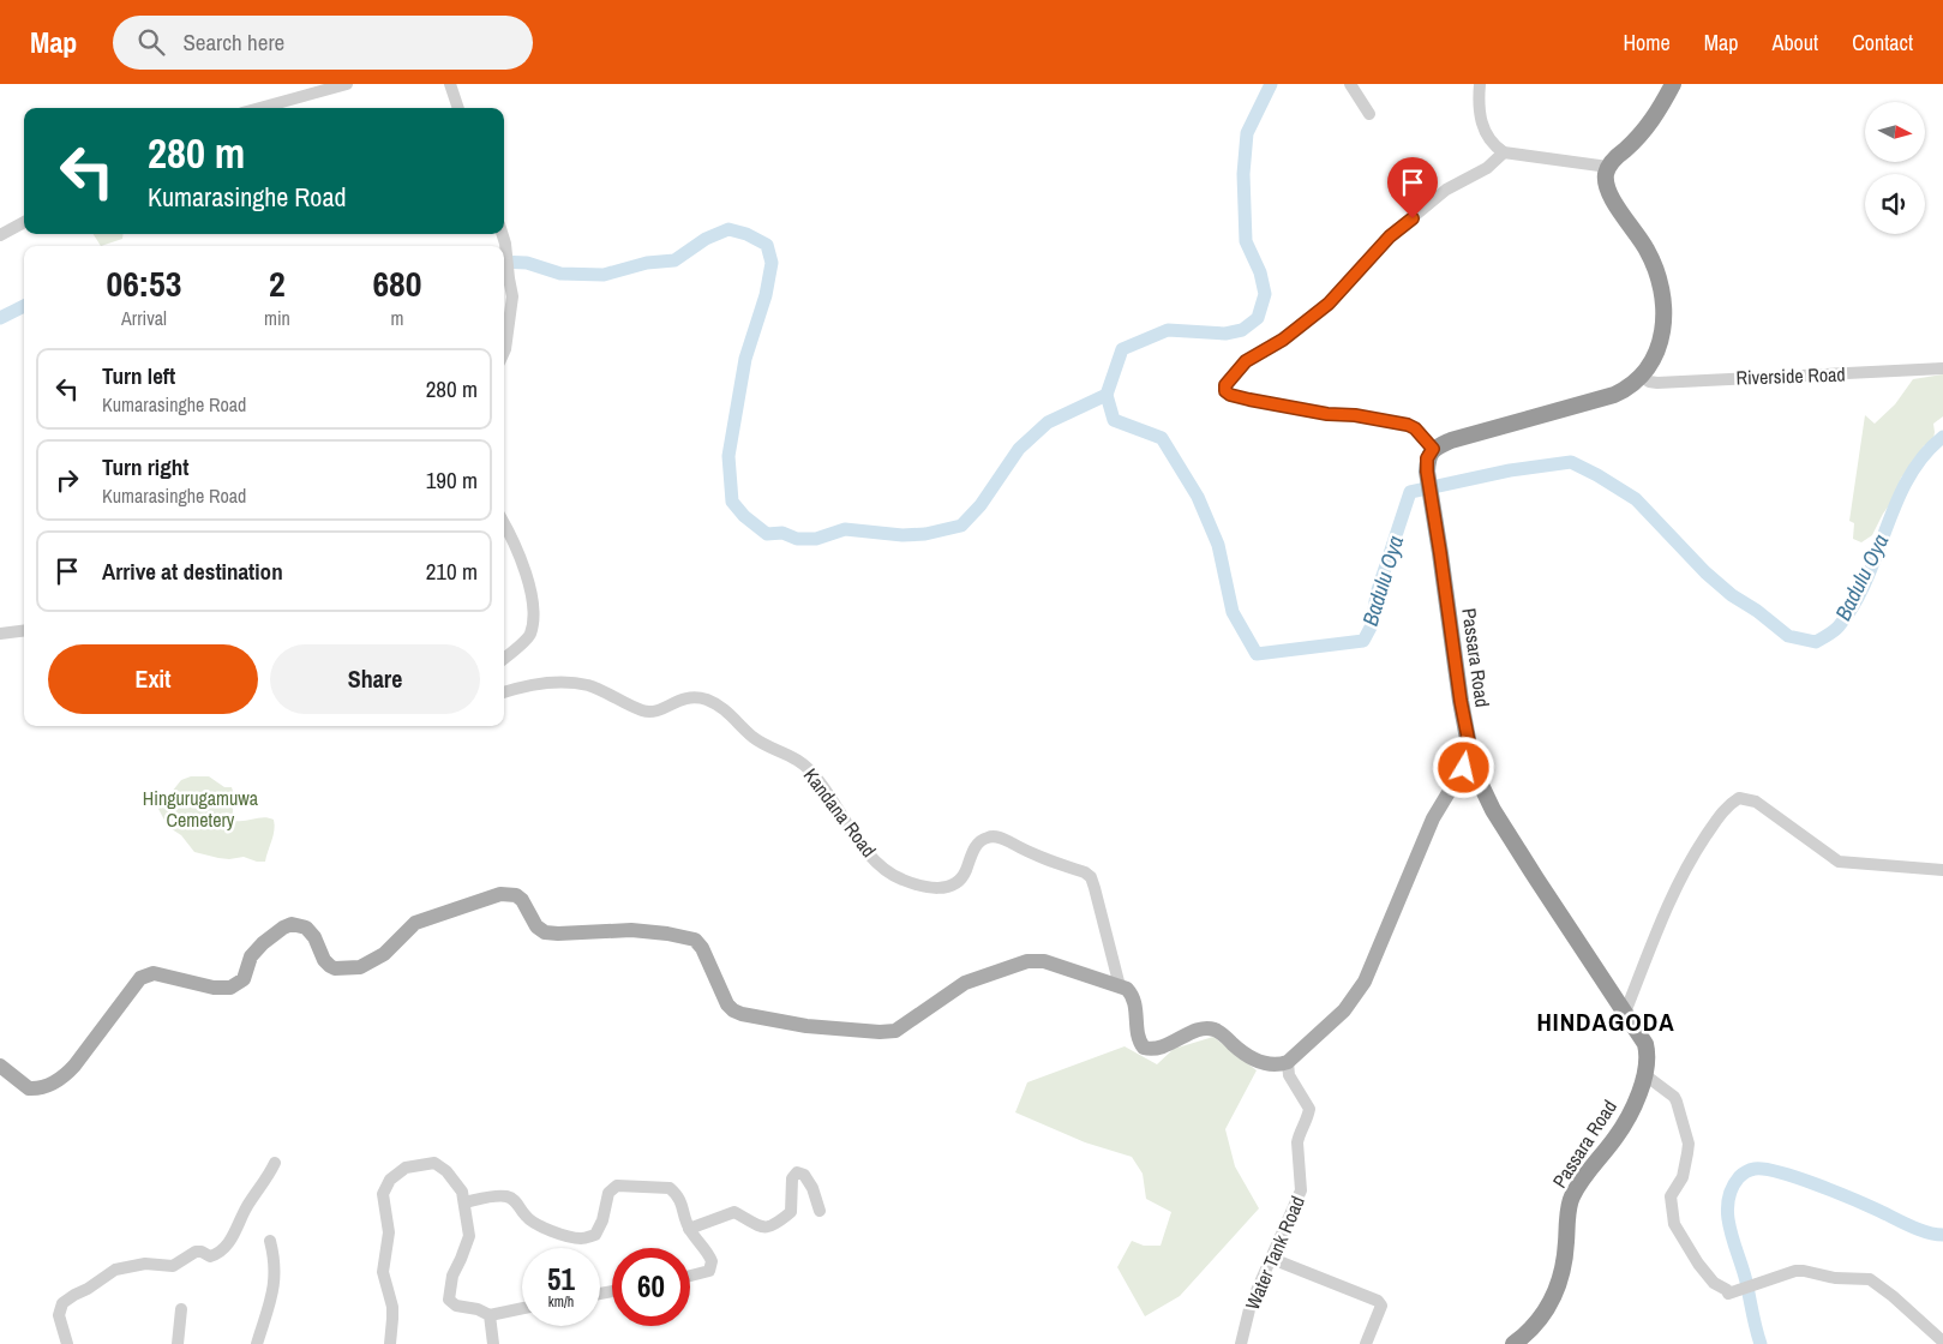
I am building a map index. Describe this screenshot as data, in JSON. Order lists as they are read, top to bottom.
{
  "streets": {
    "highway": ["Passara Road"],
    "street": ["Riverside Road", "Kandana Road", "Water Tank Road"]
  },
  "districts": ["HINDAGODA"],
  "water": ["Badulu Oya"],
  "parks": ["Hingurugamuwa Cemetery"],
  "north": "right",
  "page": {
    "header": "Map",
    "search": "Search here",
    "nav": [
      "Home",
      "Map",
      "About",
      "Contact"
    ],
    "turn": ["280 m", "Kumarasinghe Road"],
    "eta": [
      "06:53",
      "Arrival",
      "2",
      "min",
      "680",
      "m"
    ],
    "list": [
      {
        "name": "Turn left",
        "note": "Kumarasinghe Road",
        "value": "280 m"
      },
      {
        "name": "Turn right",
        "note": "Kumarasinghe Road",
        "value": "190 m"
      },
      {
        "name": "Arrive at destination",
        "value": "210 m"
      }
    ],
    "buttons": ["Exit", "Share"],
    "speed": "51 km/h",
    "limit": "60"
  }
}
